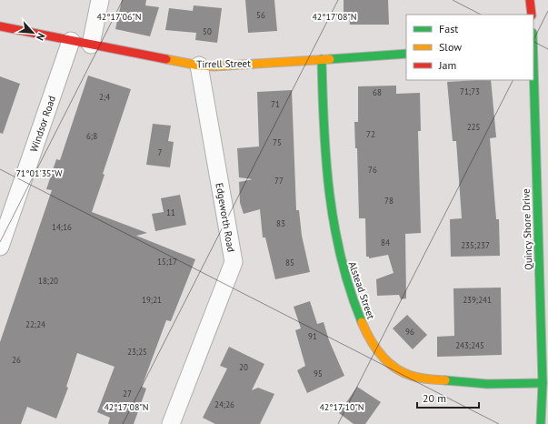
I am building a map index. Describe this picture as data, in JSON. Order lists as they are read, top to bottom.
{
  "streets": {
    "street": [
      "Tirrell Street",
      "Windsor Road",
      "Edgeworth Road",
      "Quincy Shore Drive",
      "Alstead Street"
    ]
  },
  "crossings": [
    ["Tirrell Street", "Windsor Road"],
    ["Tirrell Street", "Edgeworth Road"],
    ["Tirrell Street", "Alstead Street"],
    ["Quincy Shore Drive", "Alstead Street"]
  ],
  "house_numbers": [
    "56",
    "50",
    "71;73",
    "68",
    "2;4",
    "71",
    "225",
    "72",
    "6;8",
    "75",
    "7",
    "76",
    "77",
    "78",
    "11",
    "83",
    "14;16",
    "84",
    "235;237",
    "15;17",
    "85",
    "18;20",
    "19;21",
    "239;241",
    "22;24",
    "96",
    "91",
    "243;245",
    "23;25",
    "26",
    "20",
    "95",
    "27",
    "24;26"
  ],
  "legend": ["Fast", "Slow", "Jam"],
  "scale_bar": "20 m",
  "north": "bottom right",
  "coordinates": [
    "42°17'06\"N",
    "42°17'08\"N",
    "71°01'35\"W",
    "42°17'10\"N"
  ]
}
